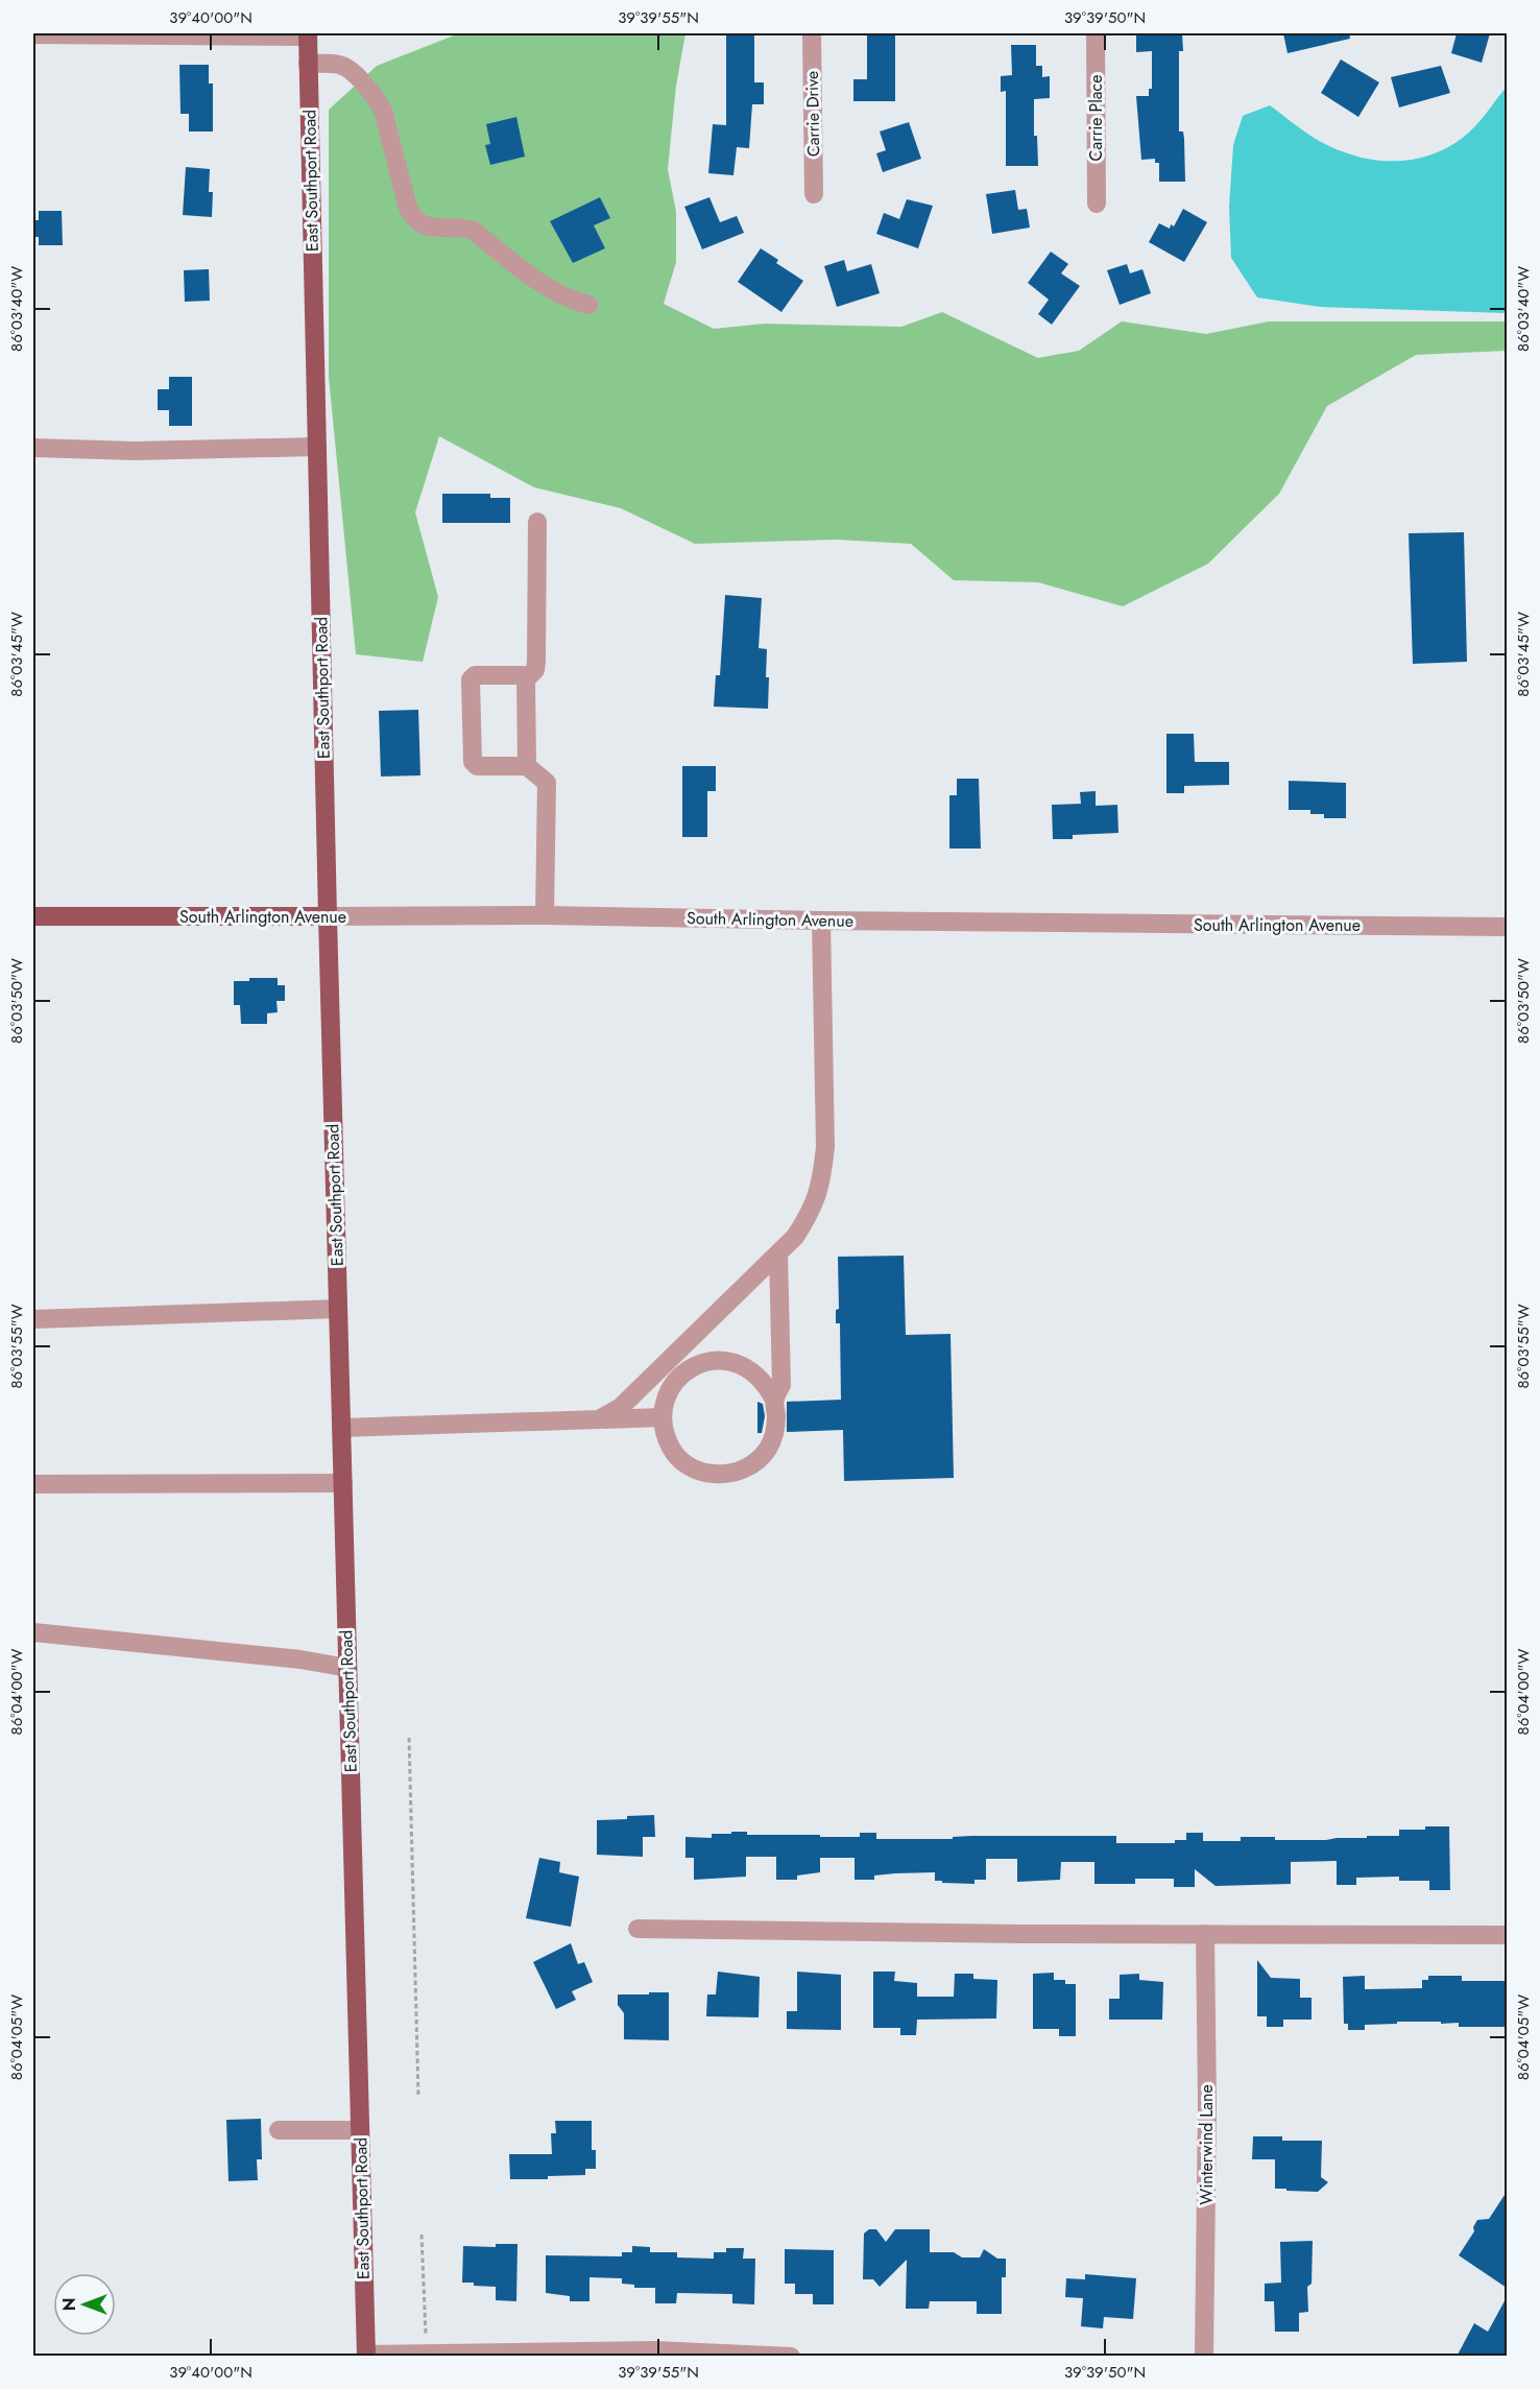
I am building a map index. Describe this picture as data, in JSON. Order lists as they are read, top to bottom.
{
  "streets": {
    "main road": ["East Southport Road", "South Arlington Avenue"],
    "street": ["Carrie Drive", "Carrie Place", "Winterwind Lane"]
  },
  "crossings": [
    ["East Southport Road", "South Arlington Avenue"]
  ],
  "north": "left",
  "coordinates": [
    "39°40'00\"N",
    "39°39'55\"N",
    "39°39'50\"N",
    "86°03'40\"W",
    "86°03'45\"W",
    "86°03'50\"W",
    "86°03'55\"W",
    "86°04'00\"W",
    "86°04'05\"W"
  ]
}
